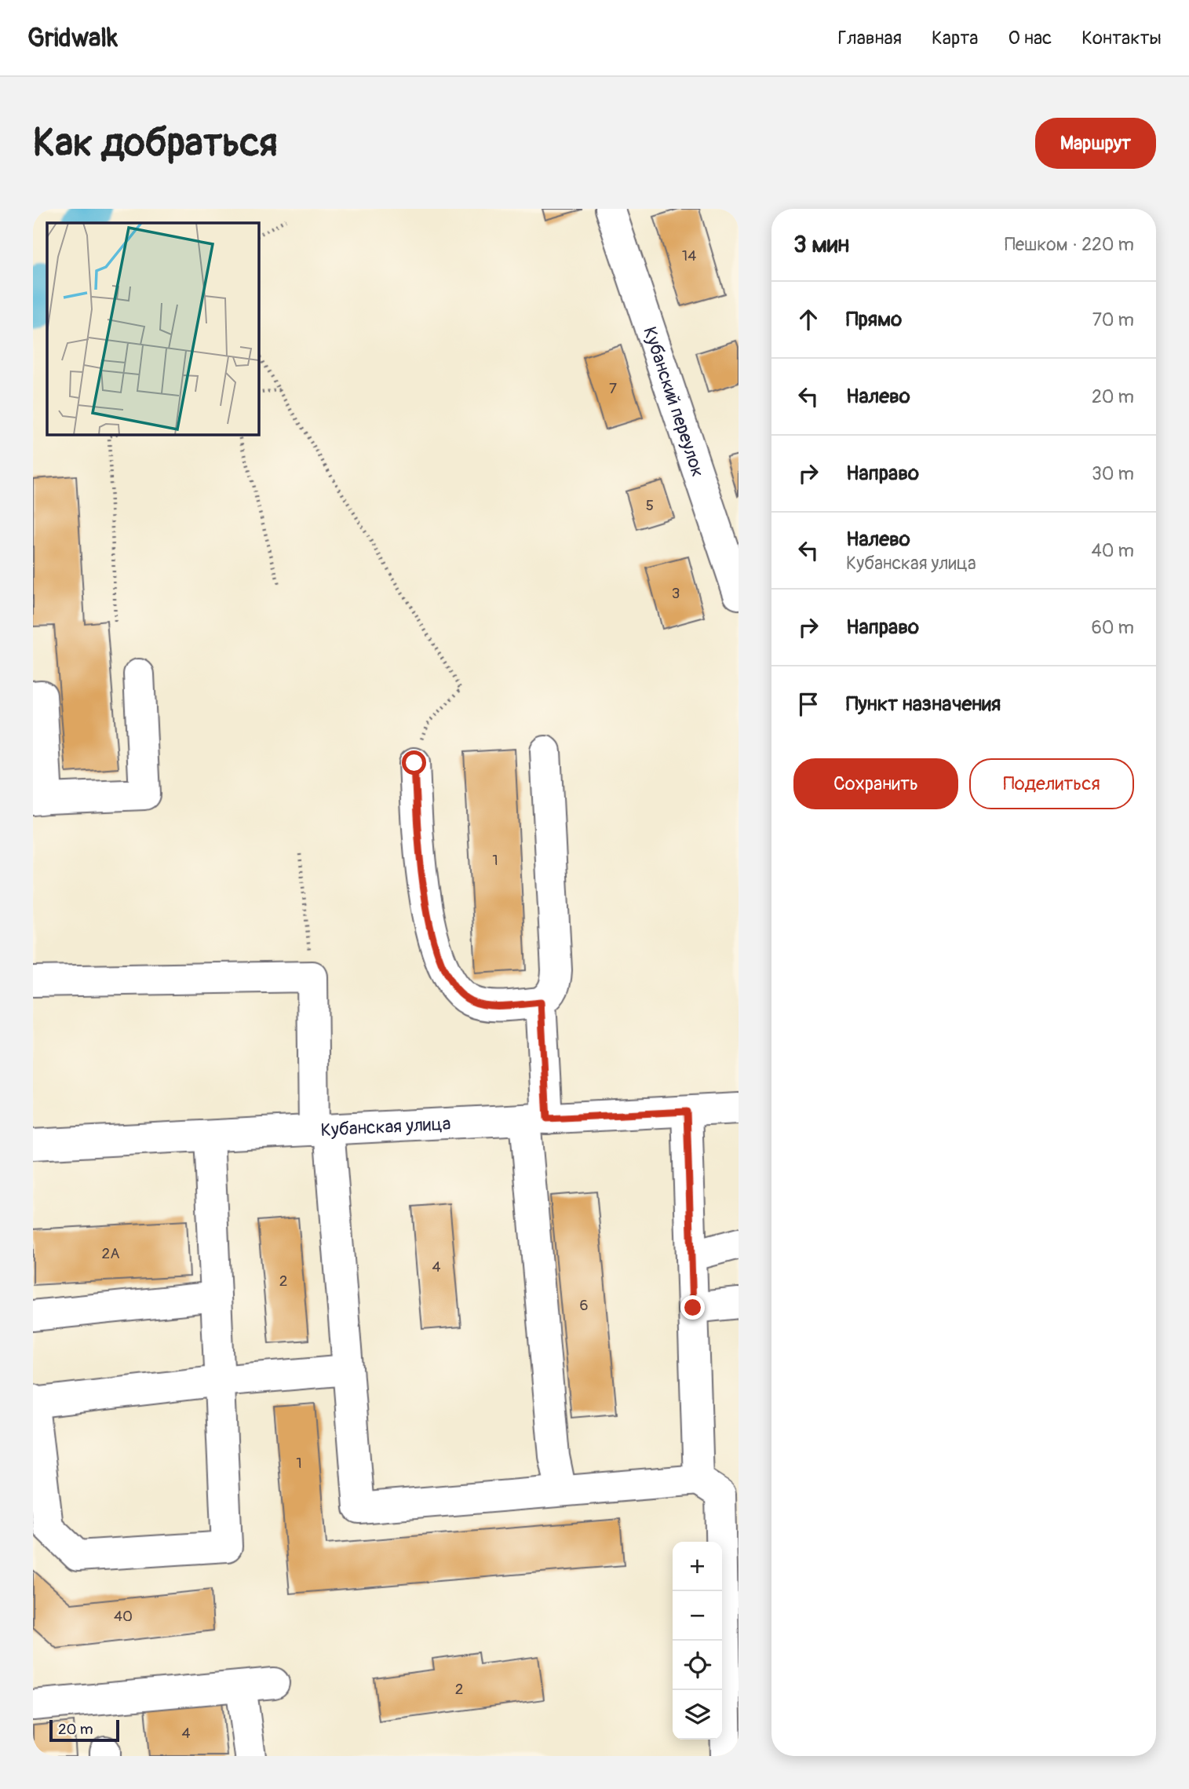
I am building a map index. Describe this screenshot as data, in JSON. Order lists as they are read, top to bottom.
{
  "streets": {
    "street": ["Кубанский переулок", "Кубанская улица"]
  },
  "house_numbers": [
    "14",
    "7",
    "5",
    "3",
    "1",
    "2А",
    "4",
    "2",
    "6",
    "1",
    "40",
    "2",
    "4"
  ],
  "scale_bar": "20 m",
  "page": {
    "header": "Gridwalk",
    "nav": [
      "Главная",
      "Карта",
      "О нас",
      "Контакты"
    ],
    "buttons": [
      "Маршрут",
      ["Сохранить", "Поделиться"]
    ],
    "title": "Как добраться",
    "heading": ["3 мин", "Пешком · 220 m"],
    "list": [
      ["Прямо", "70 m"],
      ["Налево", "20 m"],
      ["Направо", "30 m"],
      ["Налево", "Кубанская улица", "40 m"],
      ["Направо", "60 m"],
      "Пункт назначения"
    ],
    "map_buttons": ["+", "−"],
    "scale": "20 m"
  }
}
